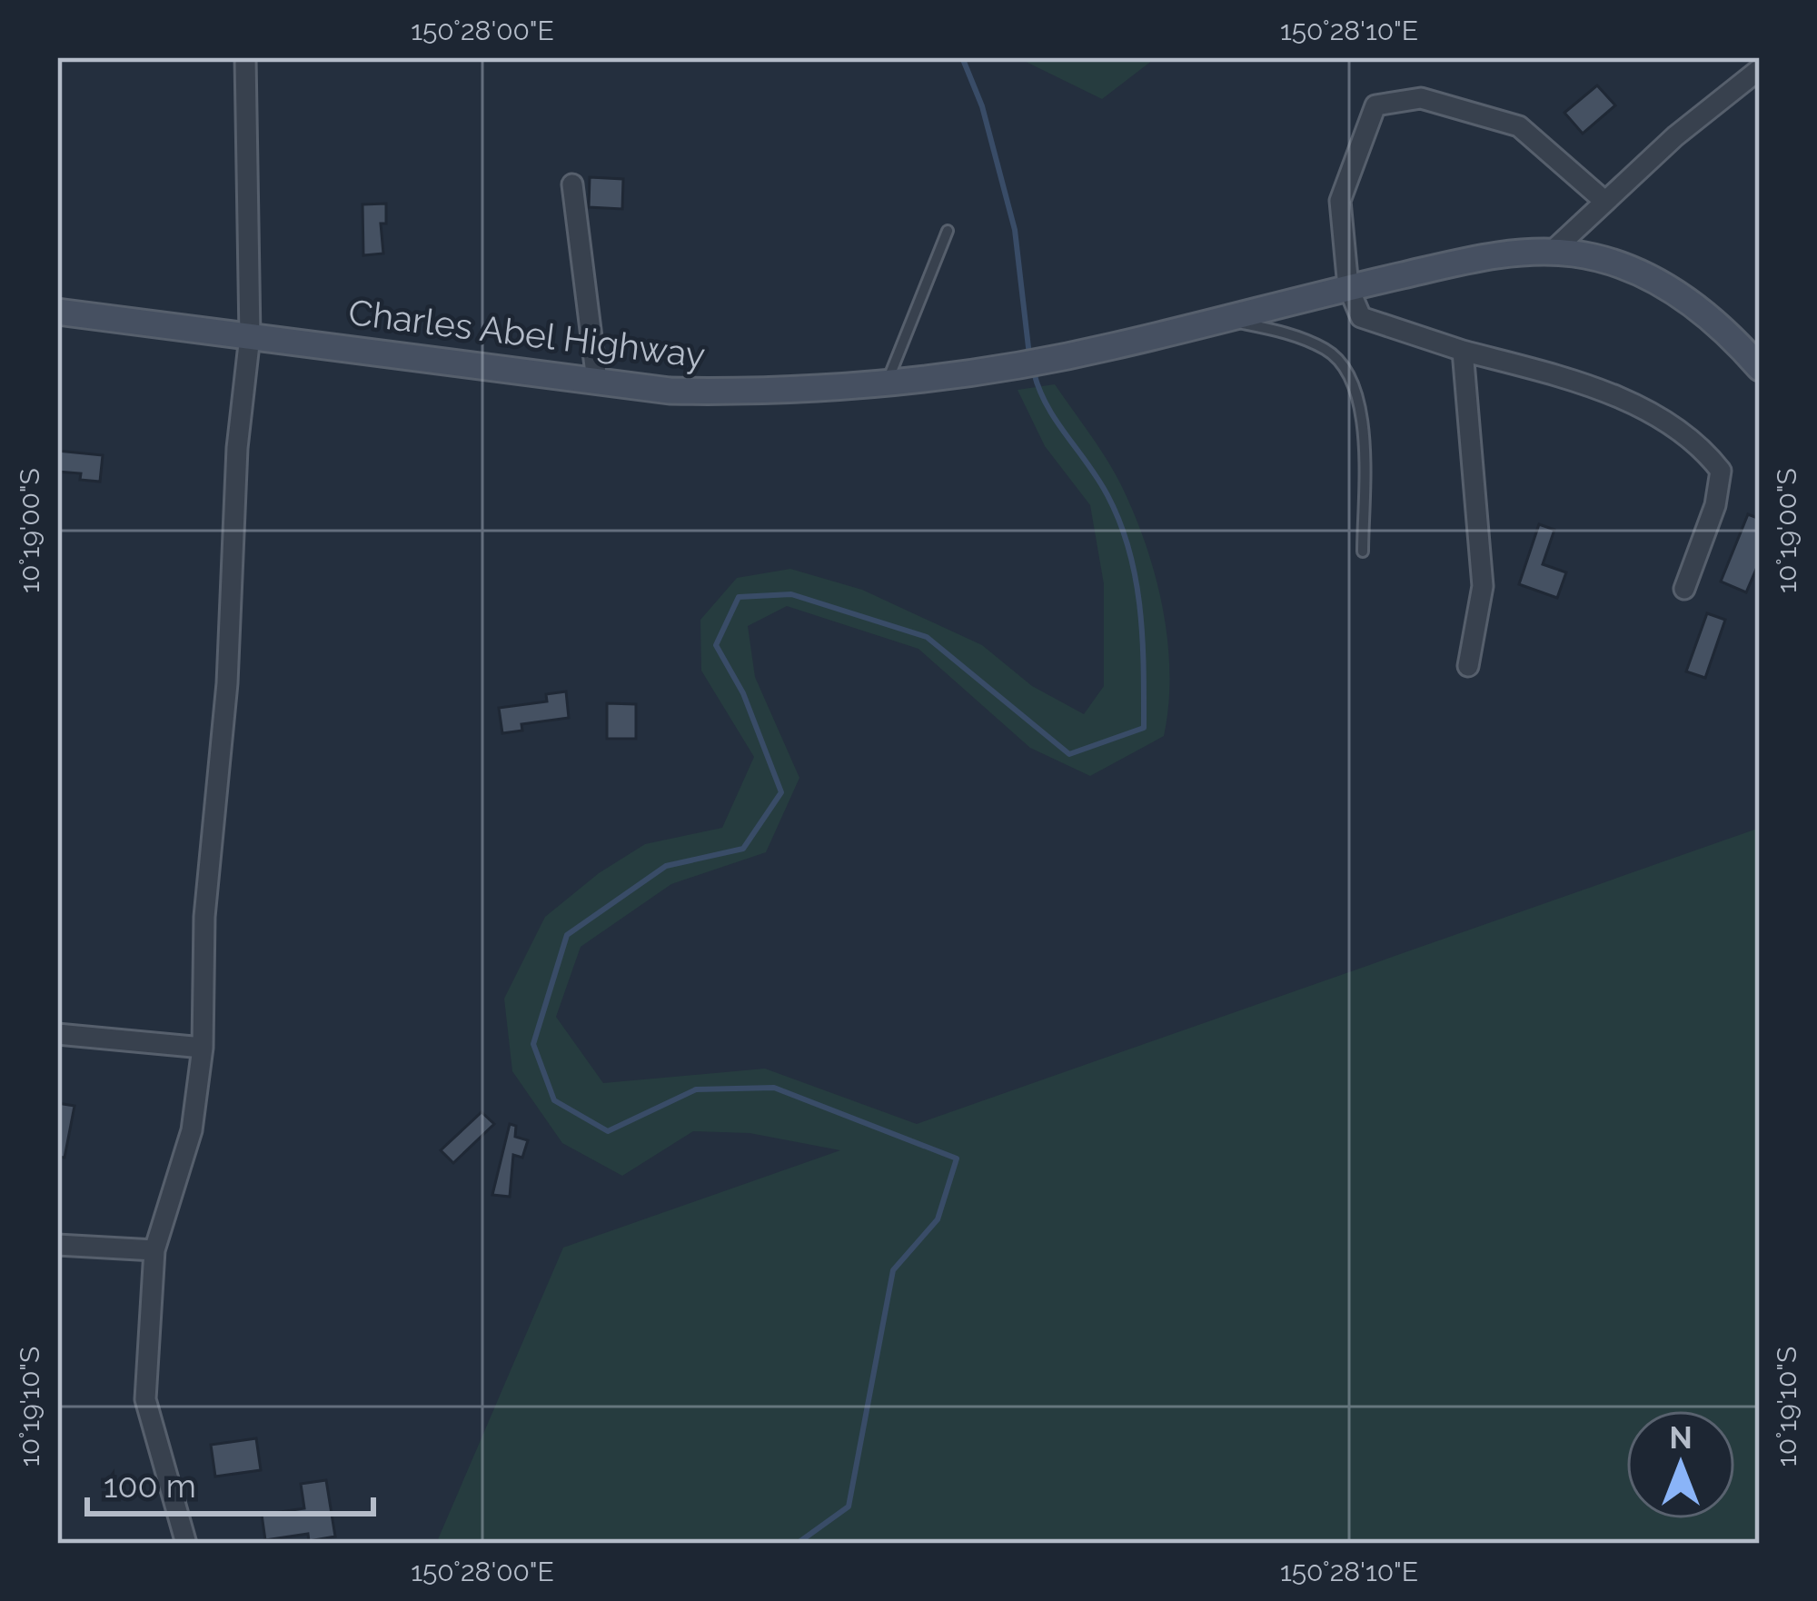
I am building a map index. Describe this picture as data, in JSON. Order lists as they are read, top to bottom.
{
  "streets": {
    "main road": ["Charles Abel Highway"]
  },
  "scale_bar": "100 m",
  "north": "top",
  "coordinates": [
    "150°28'00\"E",
    "150°28'10\"E",
    "10°19'00\"S",
    "10°19'10\"S"
  ]
}
